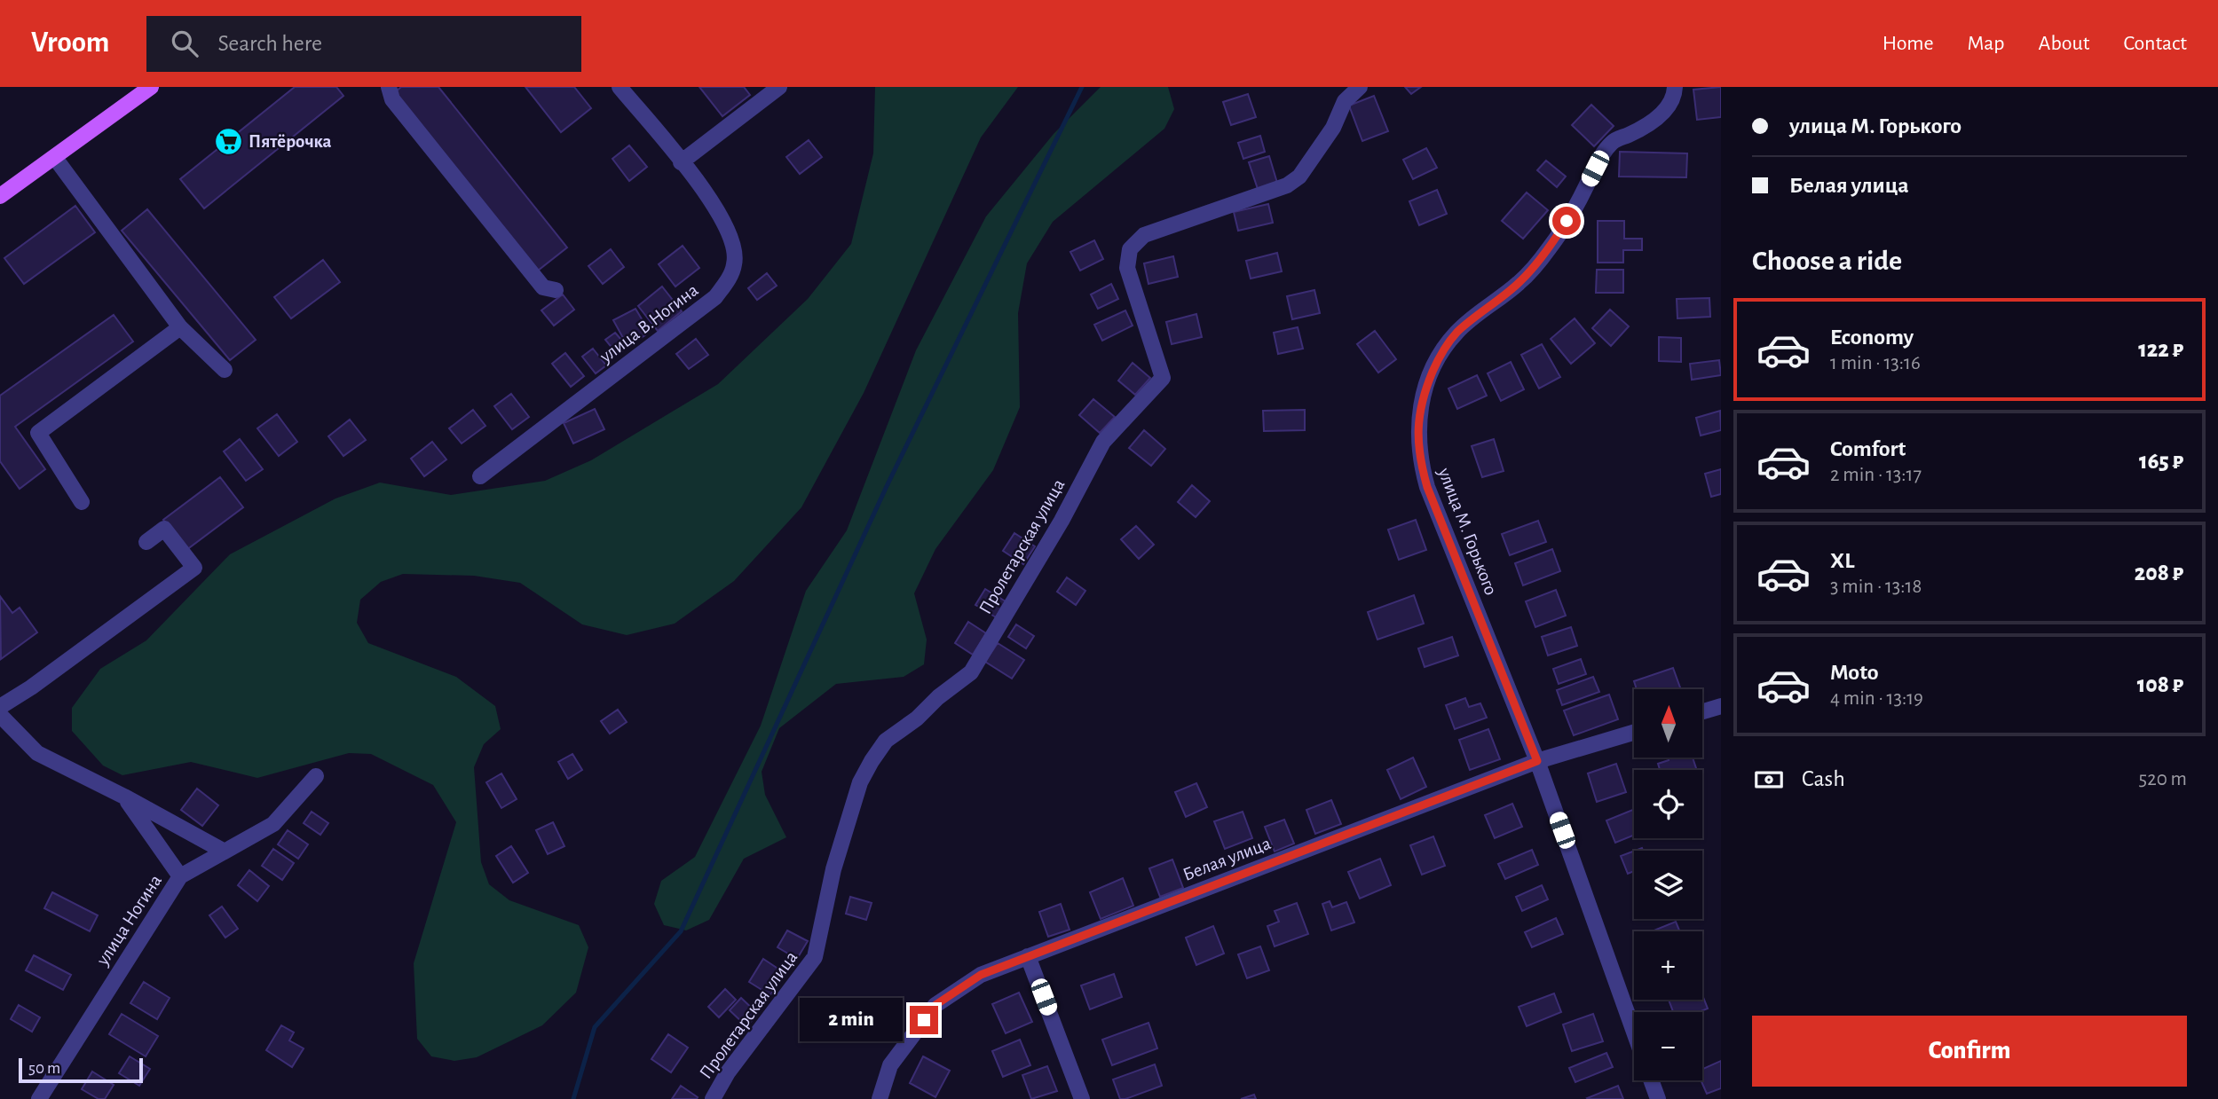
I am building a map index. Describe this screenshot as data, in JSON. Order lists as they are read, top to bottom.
{
  "streets": {
    "street": [
      "улица В.Ногина",
      "улица М. Горького",
      "Пролетарская улица",
      "Белая улица",
      "улица Ногина"
    ]
  },
  "crossings": [
    ["улица М. Горького", "Белая улица"]
  ],
  "places": {
    "supermarket": ["Пятёрочка"]
  },
  "scale_bar": "50 m",
  "north": "top",
  "page": {
    "header": "Vroom",
    "search": "Search here",
    "nav": [
      "Home",
      "Map",
      "About",
      "Contact"
    ],
    "banner": ["улица М. Горького", "Белая улица"],
    "heading": "Choose a ride",
    "list": [
      {
        "name": "Economy",
        "note": "1 min · 13:16",
        "value": "122 ₽"
      },
      {
        "name": "Comfort",
        "note": "2 min · 13:17",
        "value": "165 ₽"
      },
      {
        "name": "XL",
        "note": "3 min · 13:18",
        "value": "208 ₽"
      },
      {
        "name": "Moto",
        "note": "4 min · 13:19",
        "value": "108 ₽"
      }
    ],
    "map_buttons": ["+", "−"],
    "pay": ["Cash", "520 m"],
    "bubble": "2 min",
    "buttons": "Confirm",
    "scale": "50 m"
  }
}
